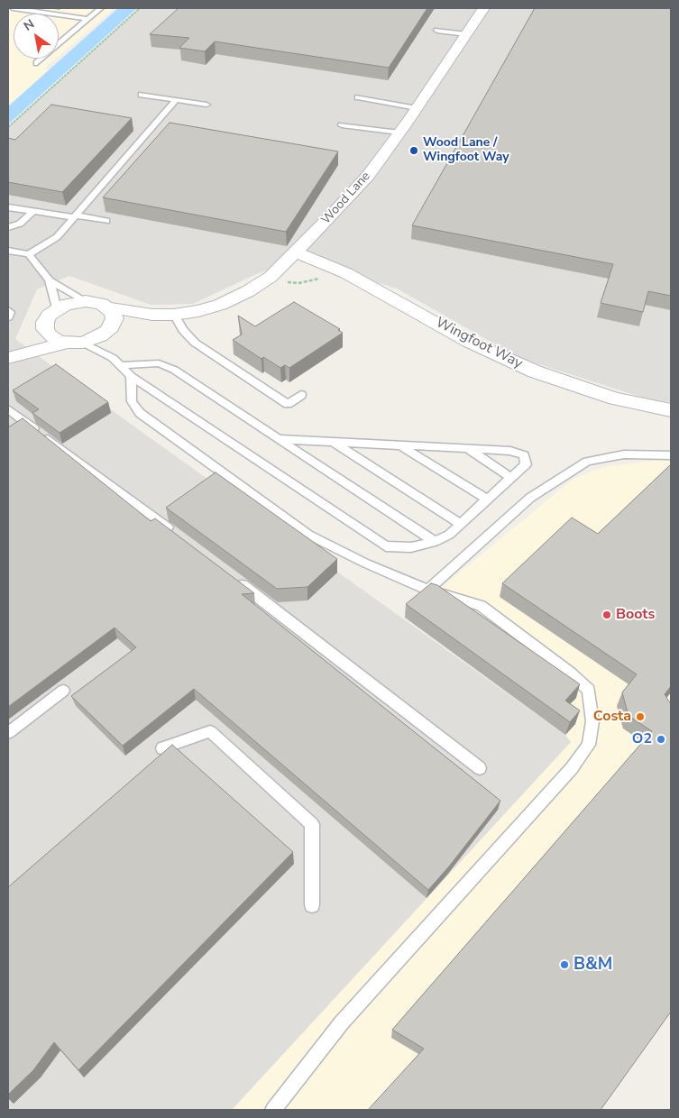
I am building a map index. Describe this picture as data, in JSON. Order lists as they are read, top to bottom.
{
  "streets": {
    "street": ["Wood Lane", "Wingfoot Way"]
  },
  "crossings": [
    ["Wood Lane", "Wingfoot Way"]
  ],
  "places": [
    "Wood Lane / Wingfoot Way",
    "Boots",
    "Costa",
    "O2",
    "B&M"
  ],
  "north": "top left"
}
